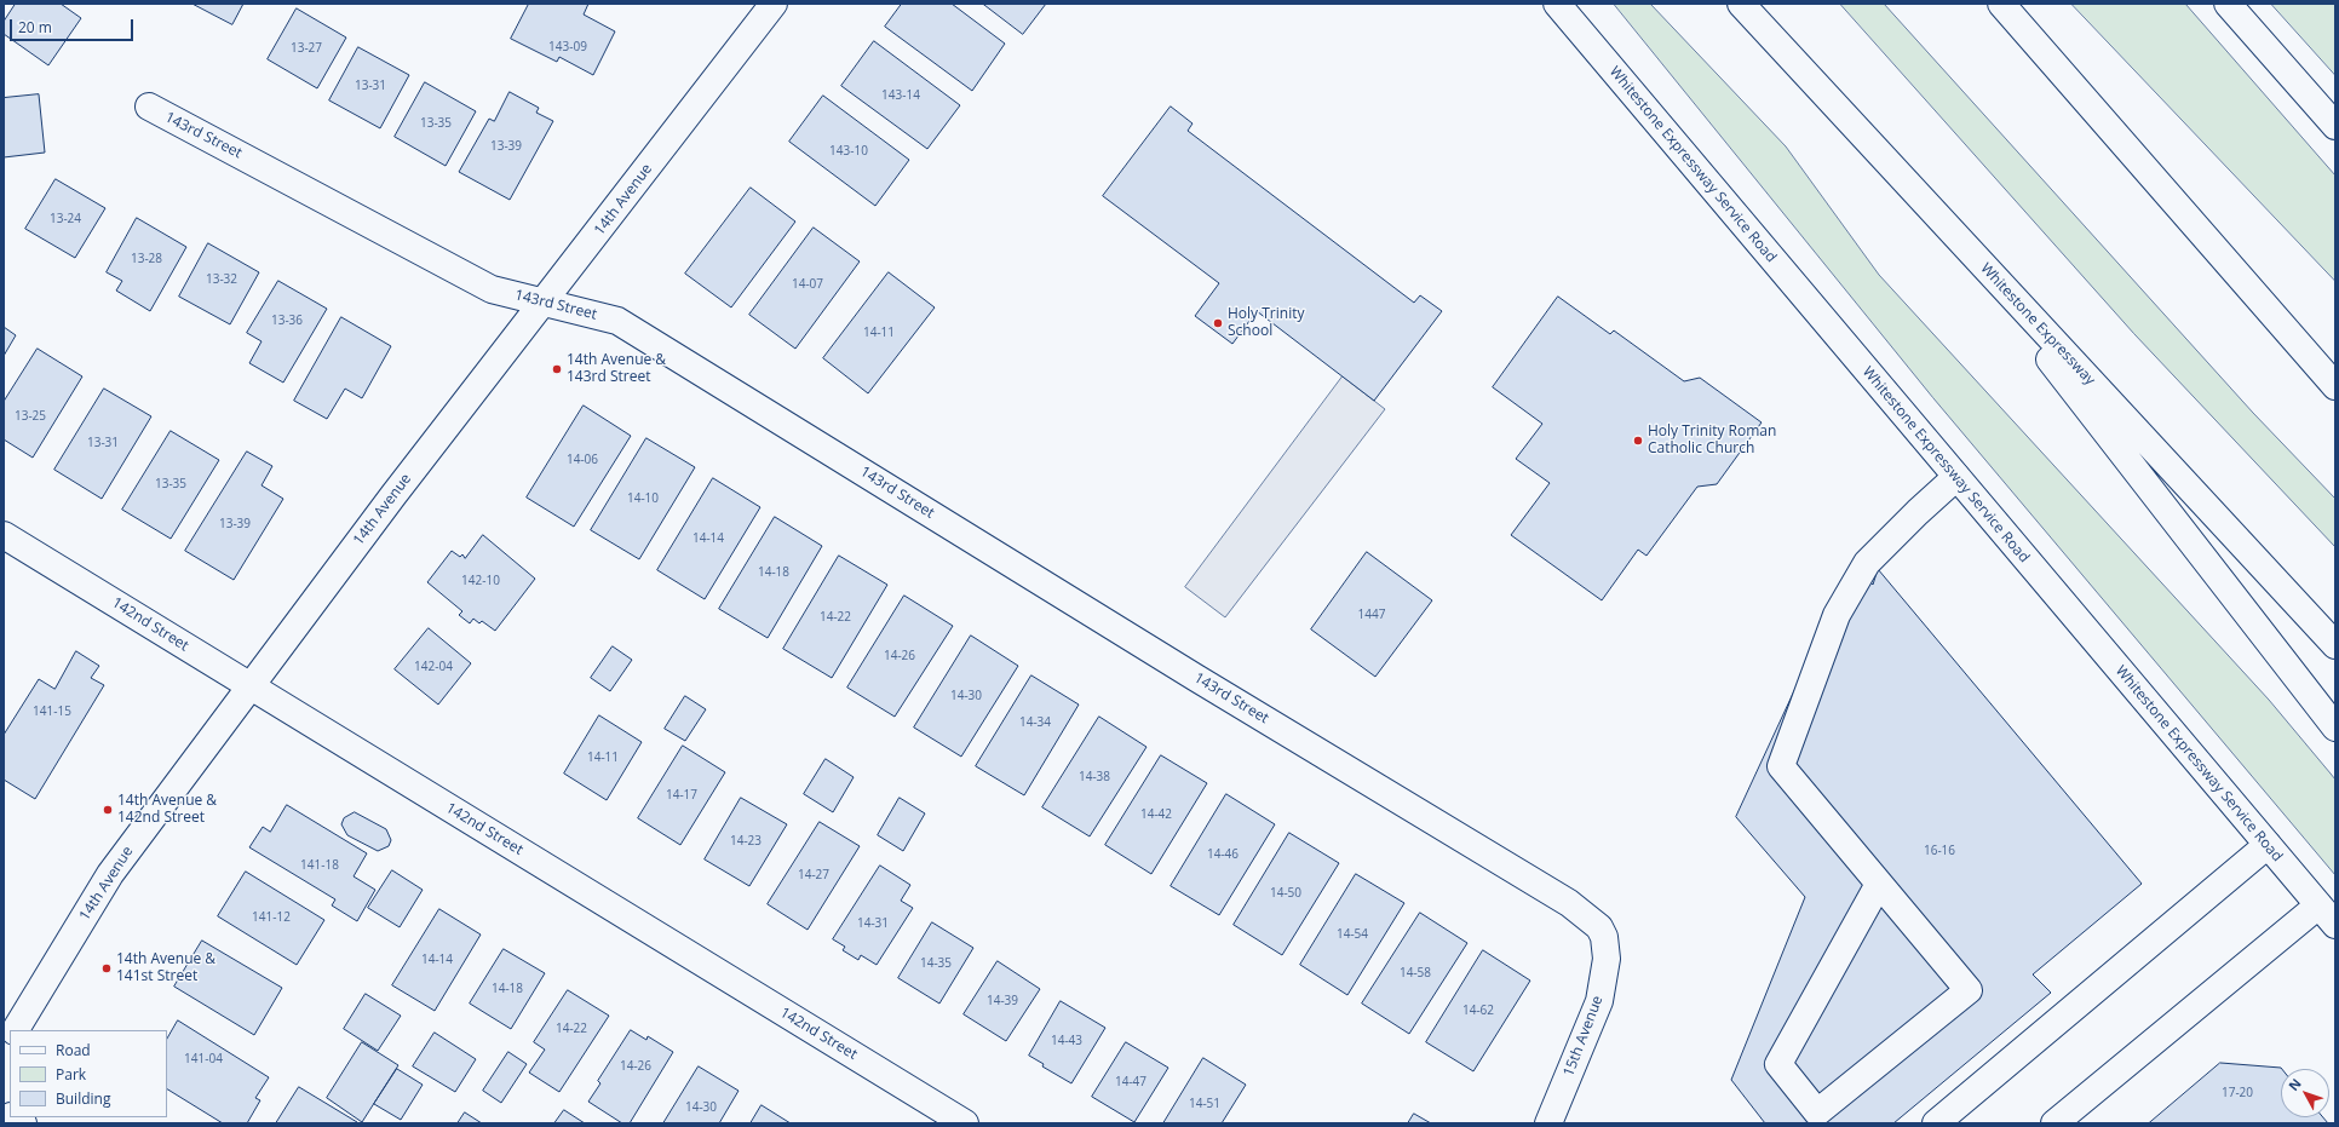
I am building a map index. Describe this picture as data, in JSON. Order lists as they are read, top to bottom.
{
  "streets": {
    "main road": [
      "143rd Street",
      "Whitestone Expressway Service Road",
      "14th Avenue",
      "Whitestone Expressway",
      "142nd Street",
      "15th Avenue"
    ]
  },
  "crossings": [
    ["143rd Street", "14th Avenue"],
    ["143rd Street", "15th Avenue"],
    ["14th Avenue", "142nd Street"]
  ],
  "places": [
    "Holy Trinity School",
    "14th Avenue & 143rd Street",
    "Holy Trinity Roman Catholic Church",
    "14th Avenue & 142nd Street",
    "14th Avenue & 141st Street"
  ],
  "house_numbers": [
    "143-09",
    "13-27",
    "13-31",
    "143-14",
    "13-35",
    "13-39",
    "143-10",
    "13-24",
    "13-28",
    "13-32",
    "14-07",
    "13-36",
    "14-11",
    "13-25",
    "13-31",
    "14-06",
    "13-35",
    "14-10",
    "13-39",
    "14-14",
    "14-18",
    "142-10",
    "1447",
    "14-22",
    "14-26",
    "142-04",
    "14-30",
    "141-15",
    "14-34",
    "14-11",
    "14-38",
    "14-17",
    "14-42",
    "14-23",
    "16-16",
    "14-46",
    "141-18",
    "14-27",
    "14-50",
    "141-12",
    "14-31",
    "14-54",
    "14-14",
    "14-35",
    "14-58",
    "14-18",
    "14-39",
    "14-62",
    "14-22",
    "14-43",
    "141-04",
    "14-26",
    "14-47",
    "17-20",
    "14-51",
    "14-30"
  ],
  "legend": ["Road", "Park", "Building"],
  "scale_bar": "20 m",
  "north": "top left"
}
